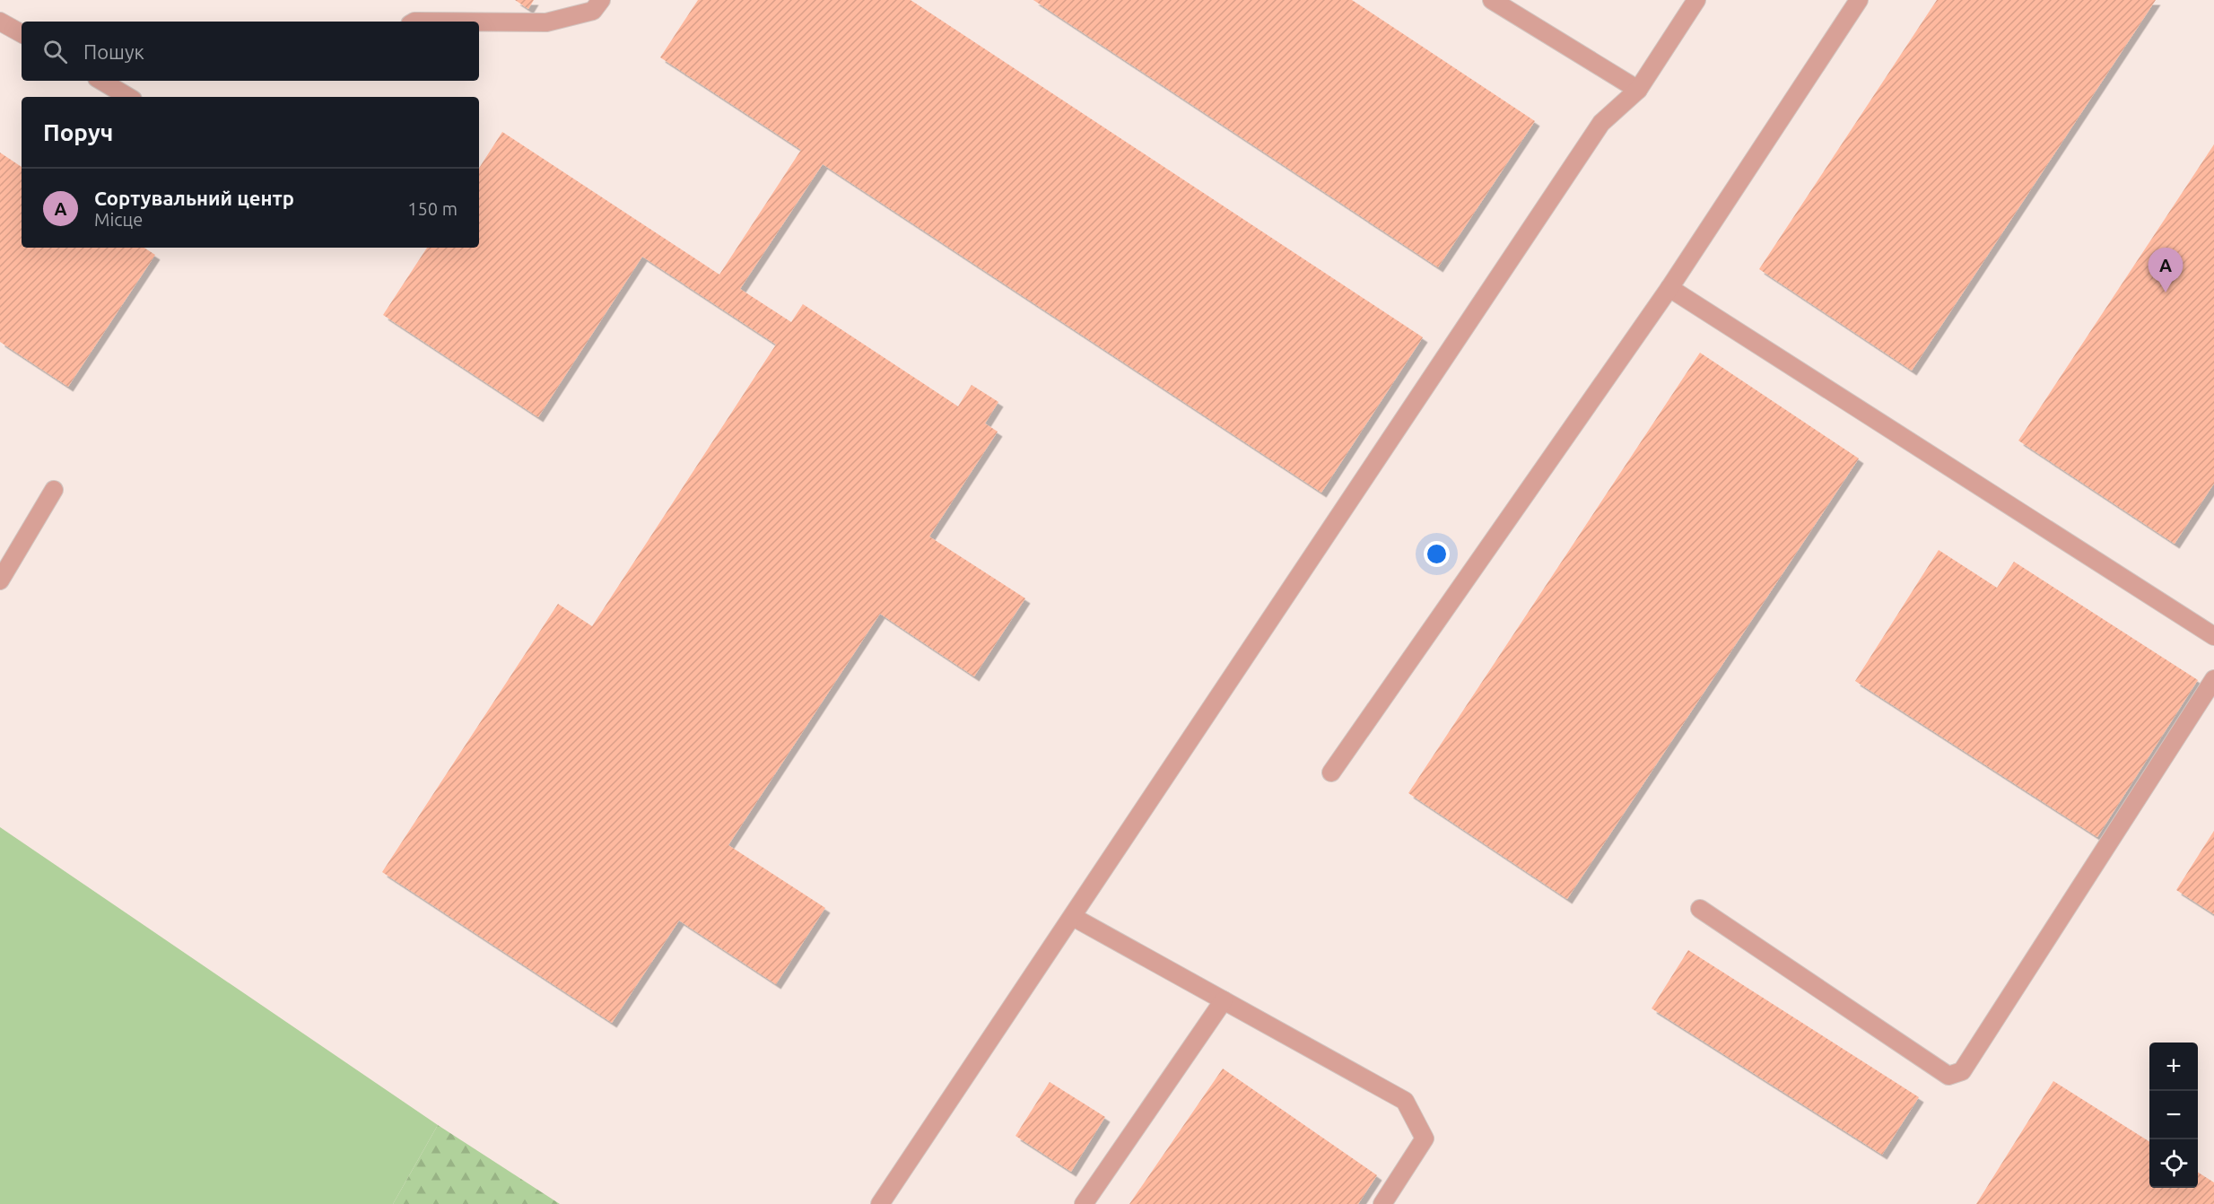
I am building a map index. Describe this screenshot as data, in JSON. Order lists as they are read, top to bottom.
{
  "page": {
    "search": "Пошук",
    "heading": "Поруч",
    "list": [
      {
        "mark": "A",
        "name": "Сортувальний центр",
        "note": "Місце",
        "value": "150 m"
      }
    ],
    "pins": "A",
    "map_buttons": ["+", "−"]
  }
}
